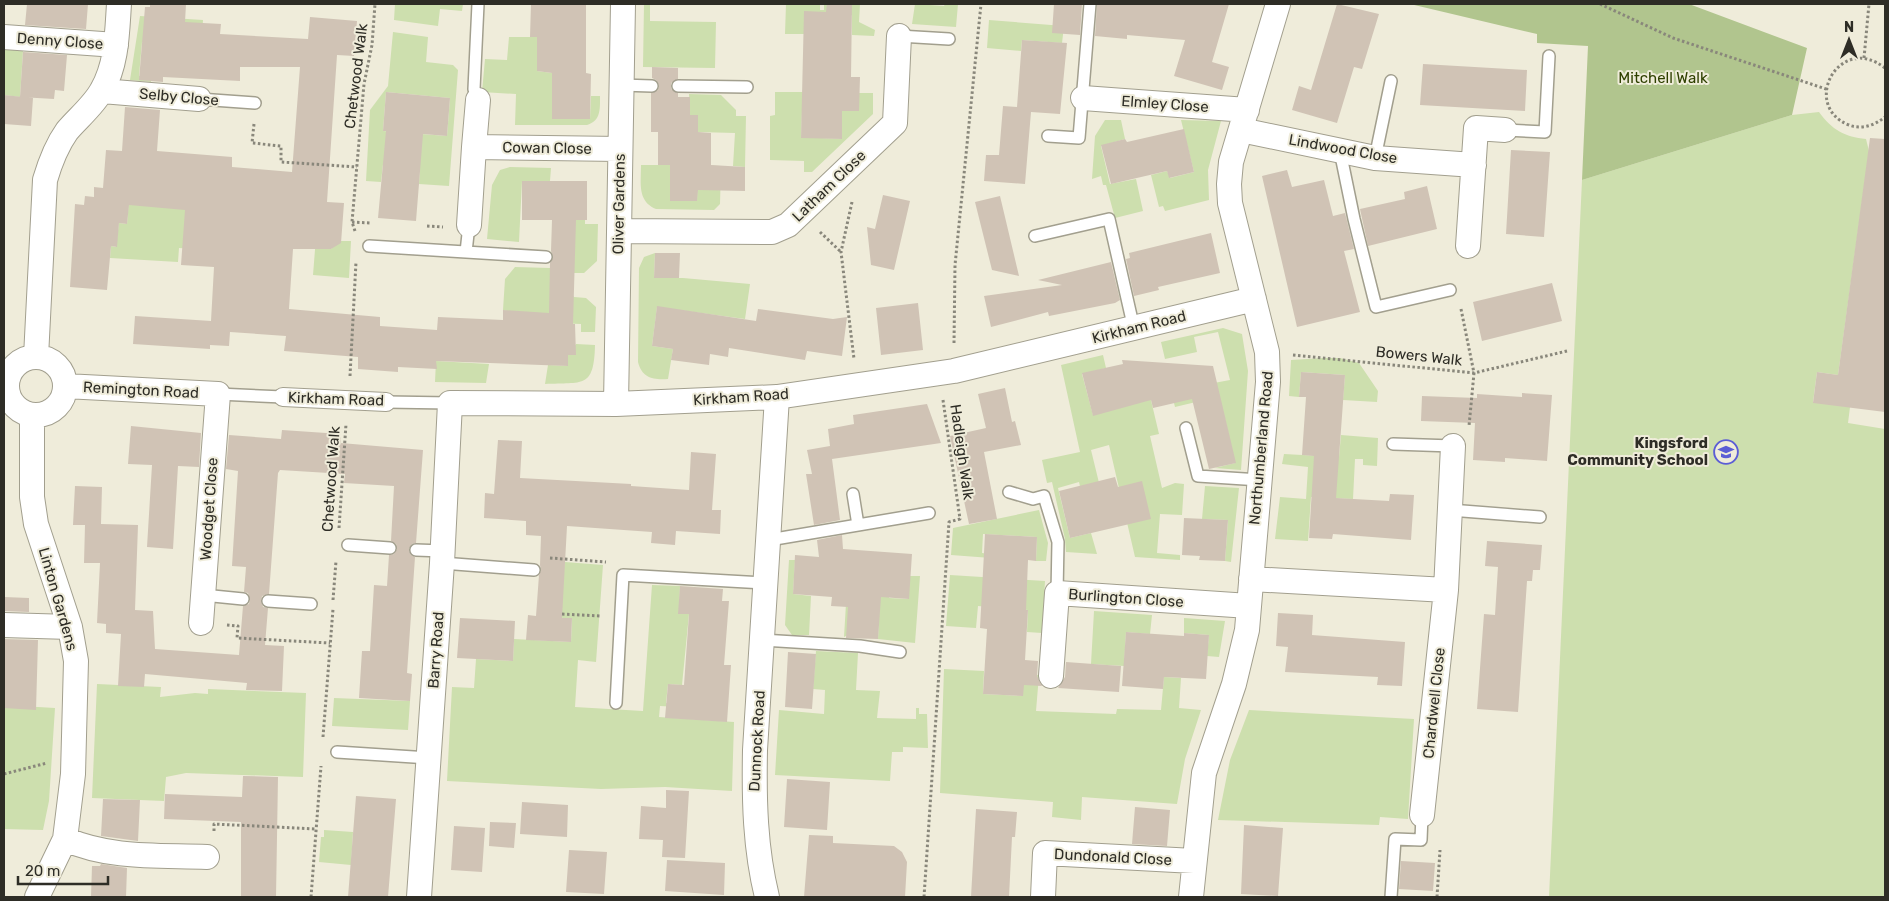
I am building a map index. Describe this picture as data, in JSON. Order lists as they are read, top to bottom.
{
  "streets": {
    "street": [
      "Denny Close",
      "Selby Close",
      "Elmley Close",
      "Cowan Close",
      "Lindwood Close",
      "Latham Close",
      "Oliver Gardens",
      "Kirkham Road",
      "Remington Road",
      "Northumberland Road",
      "Woodget Close",
      "Burlington Close",
      "Linton Gardens",
      "Barry Road",
      "Chardwell Close",
      "Dunnock Road",
      "Dundonald Close"
    ],
    "path": ["Chetwood Walk", "Bowers Walk", "Hadleigh Walk"]
  },
  "crossings": [
    ["Chetwood Walk", "Kirkham Road"],
    ["Elmley Close", "Lindwood Close"],
    ["Elmley Close", "Northumberland Road"],
    ["Cowan Close", "Oliver Gardens"],
    ["Lindwood Close", "Northumberland Road"],
    ["Latham Close", "Oliver Gardens"],
    ["Oliver Gardens", "Kirkham Road"],
    ["Kirkham Road", "Remington Road"],
    ["Kirkham Road", "Northumberland Road"],
    ["Kirkham Road", "Hadleigh Walk"],
    ["Kirkham Road", "Woodget Close"],
    ["Kirkham Road", "Barry Road"],
    ["Kirkham Road", "Dunnock Road"],
    ["Bowers Walk", "Northumberland Road"],
    ["Remington Road", "Woodget Close"],
    ["Remington Road", "Linton Gardens"],
    ["Northumberland Road", "Burlington Close"],
    ["Northumberland Road", "Dundonald Close"]
  ],
  "parks": ["Mitchell Walk"],
  "places": {
    "school or university": ["Kingsford Community School"]
  },
  "scale_bar": "20 m",
  "north": "top"
}
